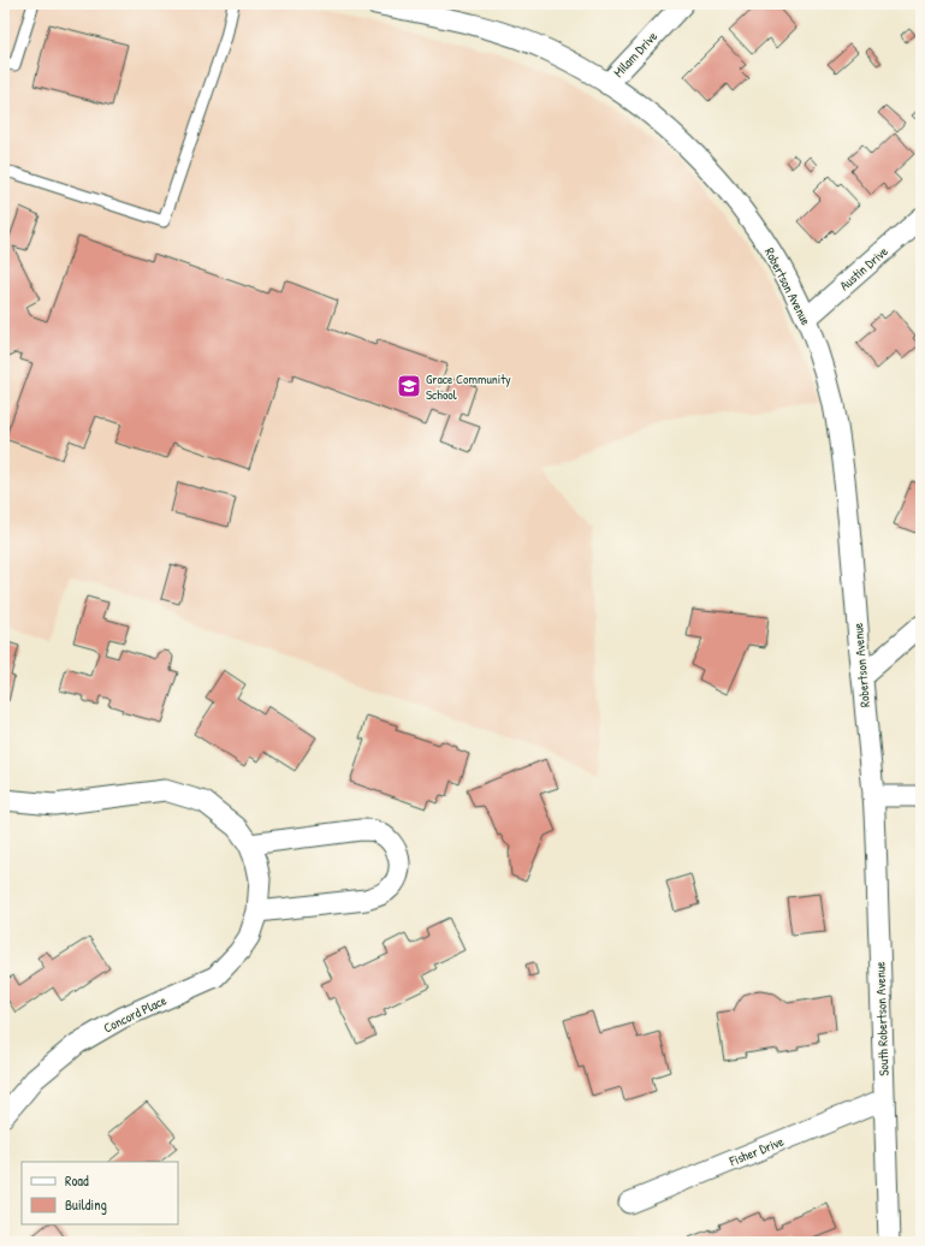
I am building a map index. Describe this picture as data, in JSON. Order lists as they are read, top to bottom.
{
  "streets": {
    "street": [
      "Milam Drive",
      "Austin Drive",
      "Robertson Avenue",
      "Concord Place",
      "South Robertson Avenue",
      "Fisher Drive"
    ]
  },
  "crossings": [
    ["Milam Drive", "Robertson Avenue"],
    ["Austin Drive", "Robertson Avenue"],
    ["Robertson Avenue", "South Robertson Avenue"],
    ["South Robertson Avenue", "Fisher Drive"]
  ],
  "places": {
    "school or university": ["Grace Community School"]
  },
  "legend": ["Road", "Building"]
}
